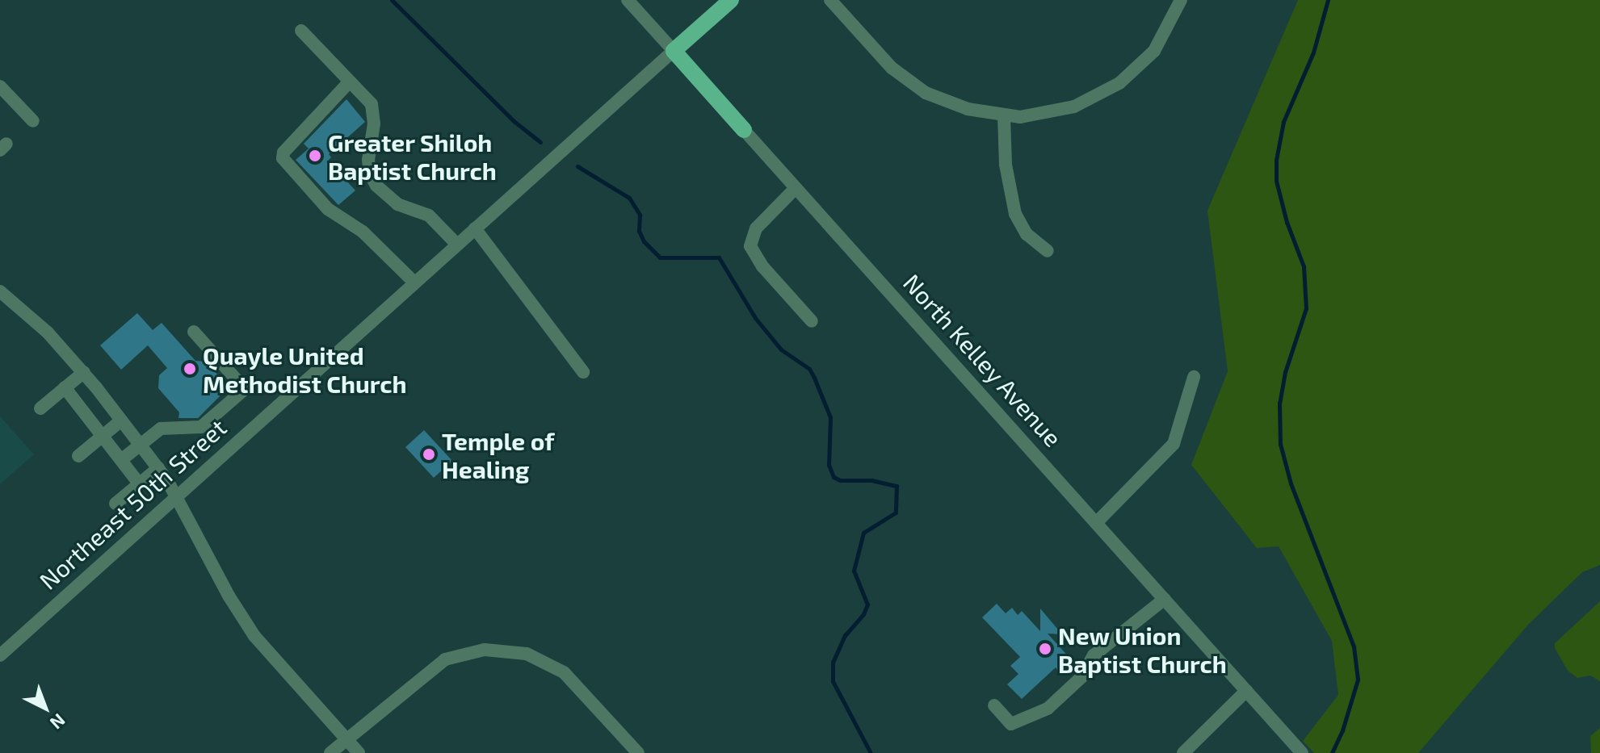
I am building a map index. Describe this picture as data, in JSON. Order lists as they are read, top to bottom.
{
  "streets": {
    "main road": ["North Kelley Avenue", "Northeast 50th Street"]
  },
  "crossings": [
    ["North Kelley Avenue", "Northeast 50th Street"]
  ],
  "places": [
    "Greater Shiloh Baptist Church",
    "Quayle United Methodist Church",
    "Temple of Healing",
    "New Union Baptist Church"
  ],
  "north": "bottom right"
}
